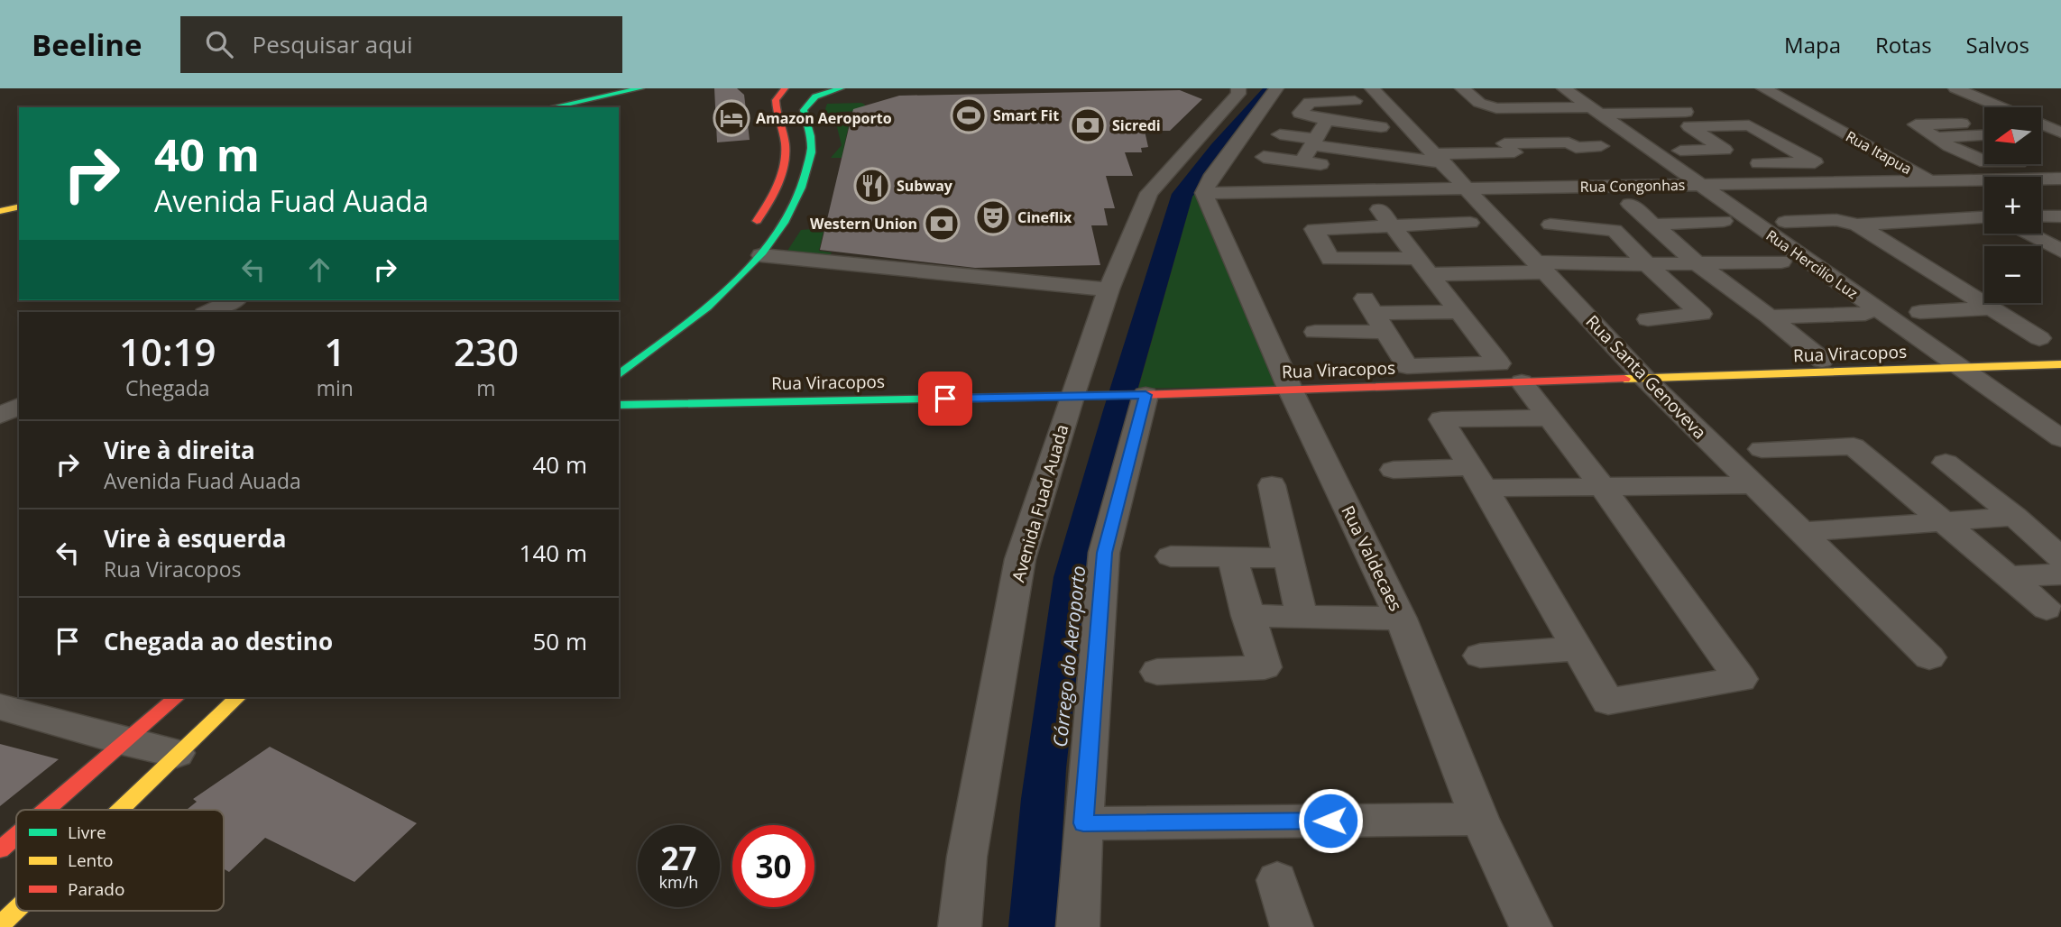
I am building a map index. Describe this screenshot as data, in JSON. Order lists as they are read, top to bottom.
{
  "streets": {
    "main road": ["Rua Viracopos"],
    "street": [
      "Rua Itapua",
      "Rua Congonhas",
      "Rua Hercilio Luz",
      "Rua Santa Genoveva",
      "Avenida Fuad Auada",
      "Rua Valdecaes"
    ]
  },
  "crossings": [
    ["Rua Itapua", "Rua Congonhas"],
    ["Rua Congonhas", "Rua Hercilio Luz"],
    ["Rua Congonhas", "Rua Santa Genoveva"],
    ["Rua Congonhas", "Rua Valdecaes"],
    ["Rua Hercilio Luz", "Rua Viracopos"],
    ["Rua Viracopos", "Rua Santa Genoveva"],
    ["Rua Viracopos", "Avenida Fuad Auada"],
    ["Rua Viracopos", "Rua Valdecaes"]
  ],
  "water": ["Córrego do Aeroporto"],
  "places": {
    "sports": ["Smart Fit"],
    "hotel": ["Amazon Aeroporto"],
    "bank": ["Sicredi", "Western Union"],
    "restaurant": ["Subway"],
    "theatre": ["Cineflix"]
  },
  "legend": ["Livre", "Lento", "Parado"],
  "north": "left",
  "page": {
    "header": "Beeline",
    "search": "Pesquisar aqui",
    "nav": ["Mapa", "Rotas", "Salvos"],
    "map_buttons": ["+", "−"],
    "turn": ["40 m", "Avenida Fuad Auada"],
    "eta": [
      "10:19",
      "Chegada",
      "1",
      "min",
      "230",
      "m"
    ],
    "list": [
      {
        "name": "Vire à direita",
        "note": "Avenida Fuad Auada",
        "value": "40 m"
      },
      {
        "name": "Vire à esquerda",
        "note": "Rua Viracopos",
        "value": "140 m"
      },
      {
        "name": "Chegada ao destino",
        "value": "50 m"
      }
    ],
    "speed": "27 km/h",
    "limit": "30"
  }
}
